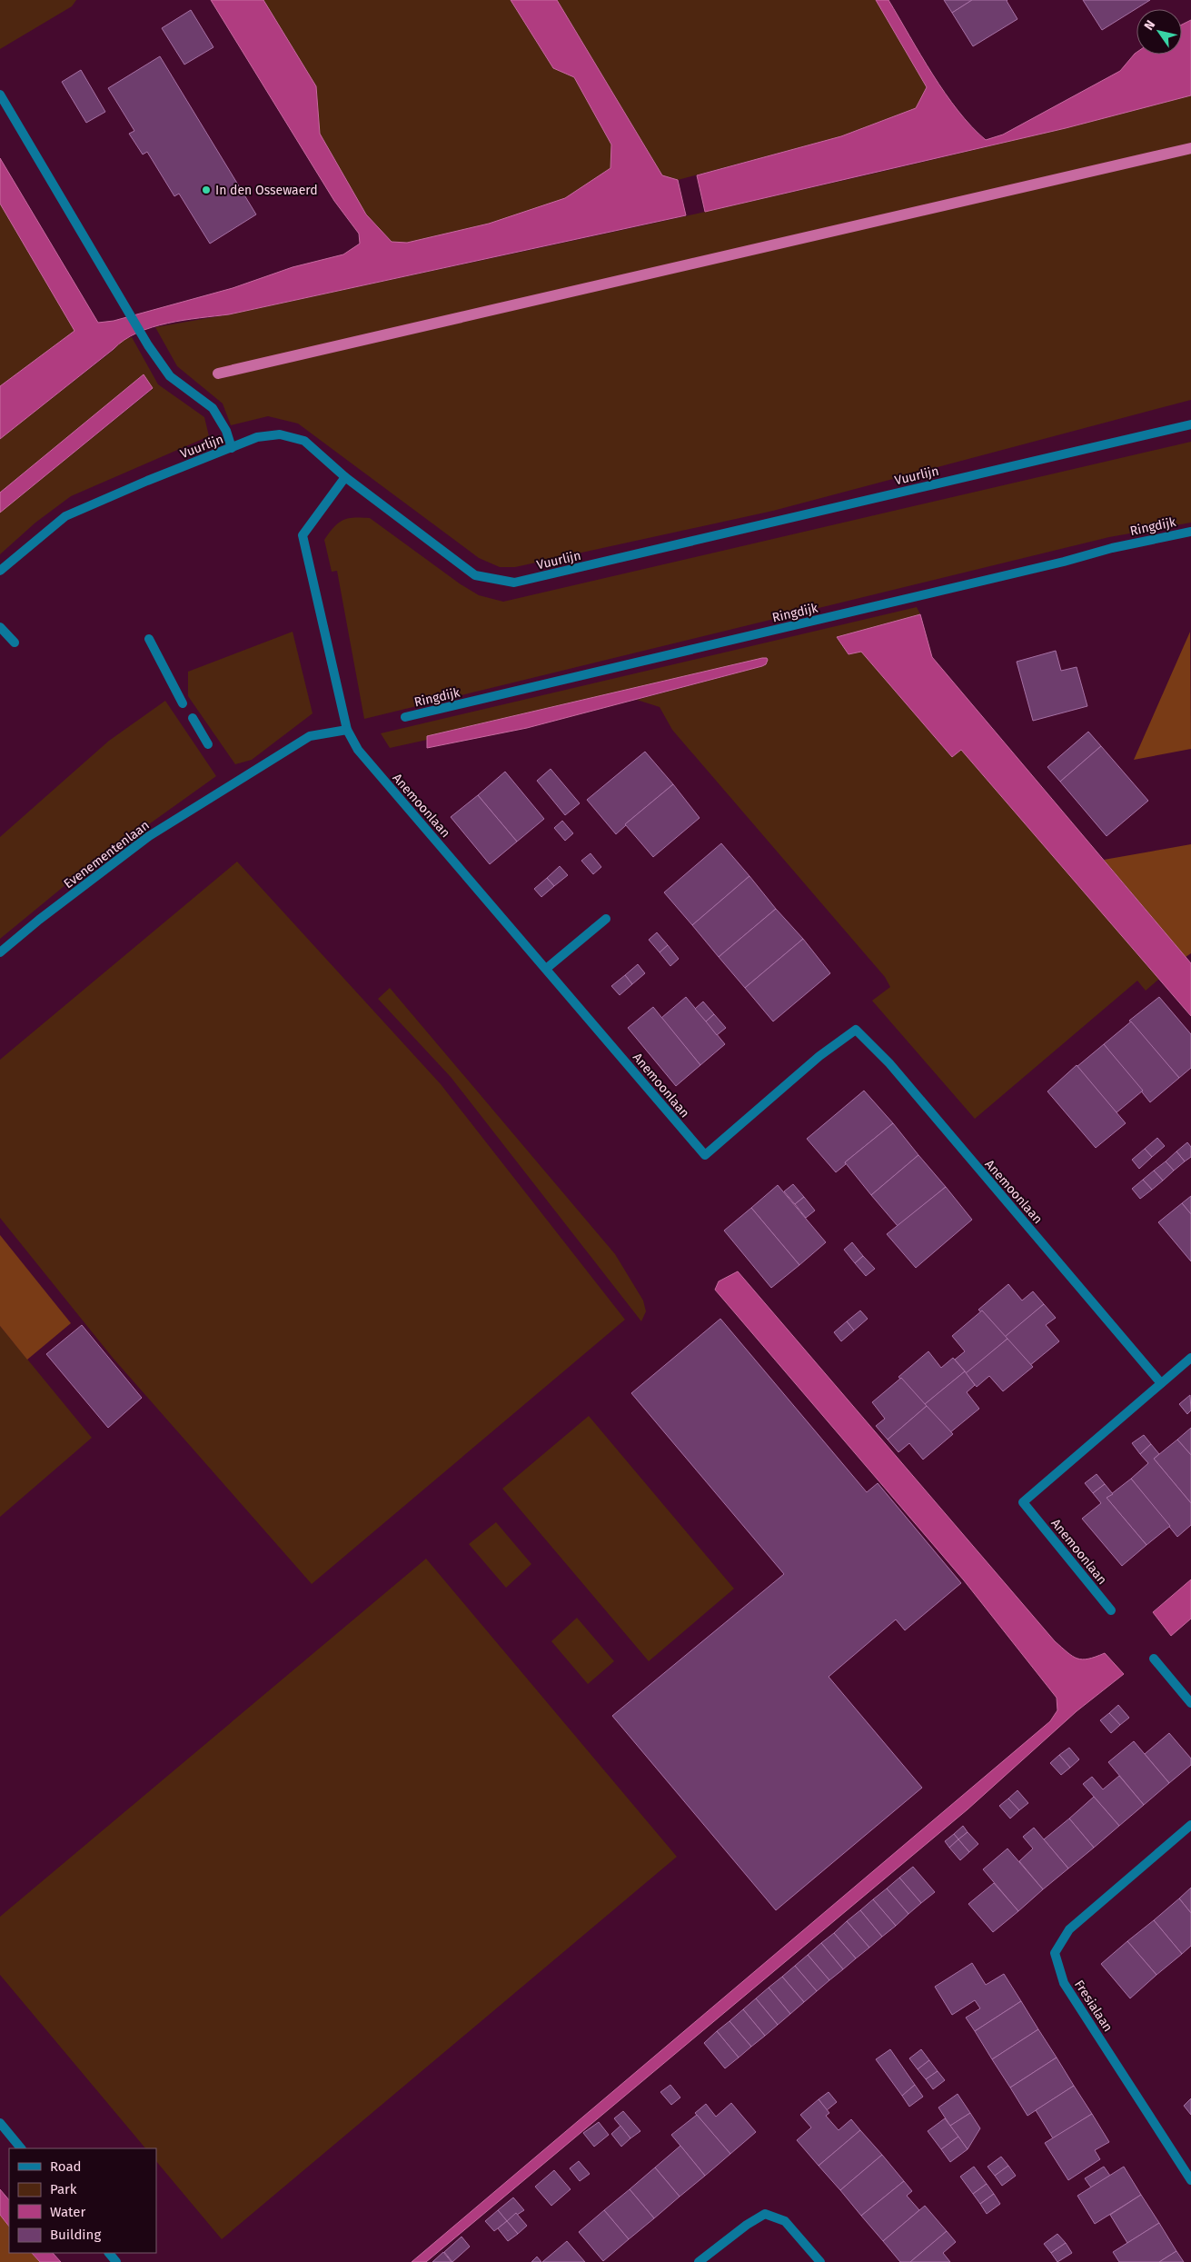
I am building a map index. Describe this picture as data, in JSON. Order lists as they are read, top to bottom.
{
  "streets": {
    "street": [
      "Vuurlijn",
      "Ringdijk",
      "Anemoonlaan",
      "Evenementenlaan",
      "Fresialaan"
    ]
  },
  "crossings": [
    ["Vuurlijn", "Anemoonlaan"],
    ["Anemoonlaan", "Evenementenlaan"]
  ],
  "places": ["In den Ossewaerd"],
  "legend": [
    "Road",
    "Park",
    "Water",
    "Building"
  ],
  "north": "top left"
}
